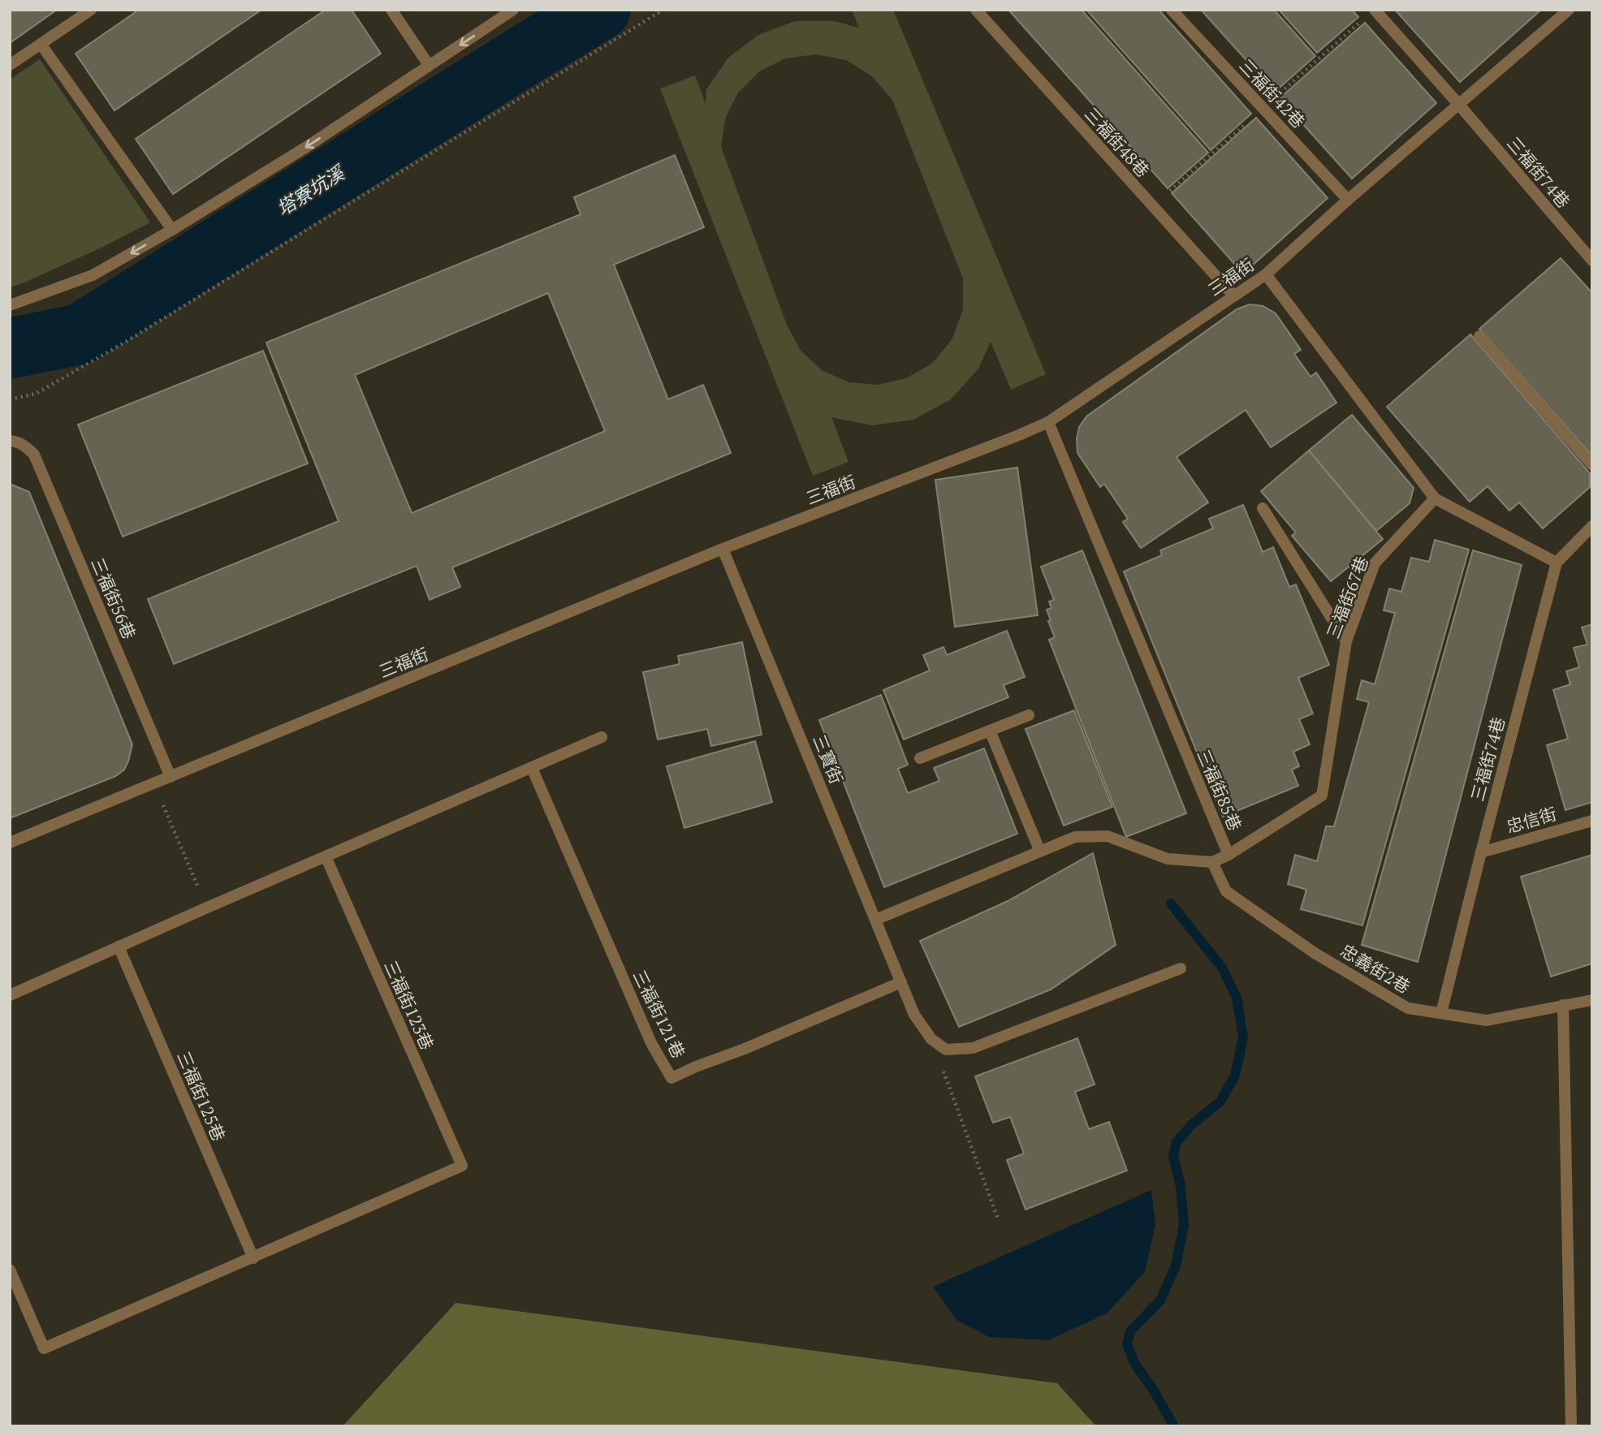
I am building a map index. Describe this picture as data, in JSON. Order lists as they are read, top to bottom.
{
  "streets": {
    "street": [
      "三福街42巷",
      "三福街48巷",
      "三福街74巷",
      "三福街",
      "三福街67巷",
      "三福街56巷",
      "三寶街",
      "三福街85巷",
      "忠信街",
      "忠義街2巷",
      "三福街123巷",
      "三福街121巷",
      "三福街125巷"
    ]
  },
  "crossings": [
    ["三福街42巷", "三福街"],
    ["三福街48巷", "三福街"],
    ["三福街74巷", "三福街"],
    ["三福街74巷", "忠信街"],
    ["三福街74巷", "忠義街2巷"],
    ["三福街", "三福街56巷"],
    ["三福街", "三寶街"],
    ["三福街", "三福街85巷"],
    ["三福街67巷", "三福街85巷"],
    ["三寶街", "三福街85巷"],
    ["三寶街", "三福街121巷"],
    ["三福街85巷", "忠義街2巷"],
    ["三福街123巷", "三福街125巷"]
  ],
  "water": ["塔寮坑溪"]
}
